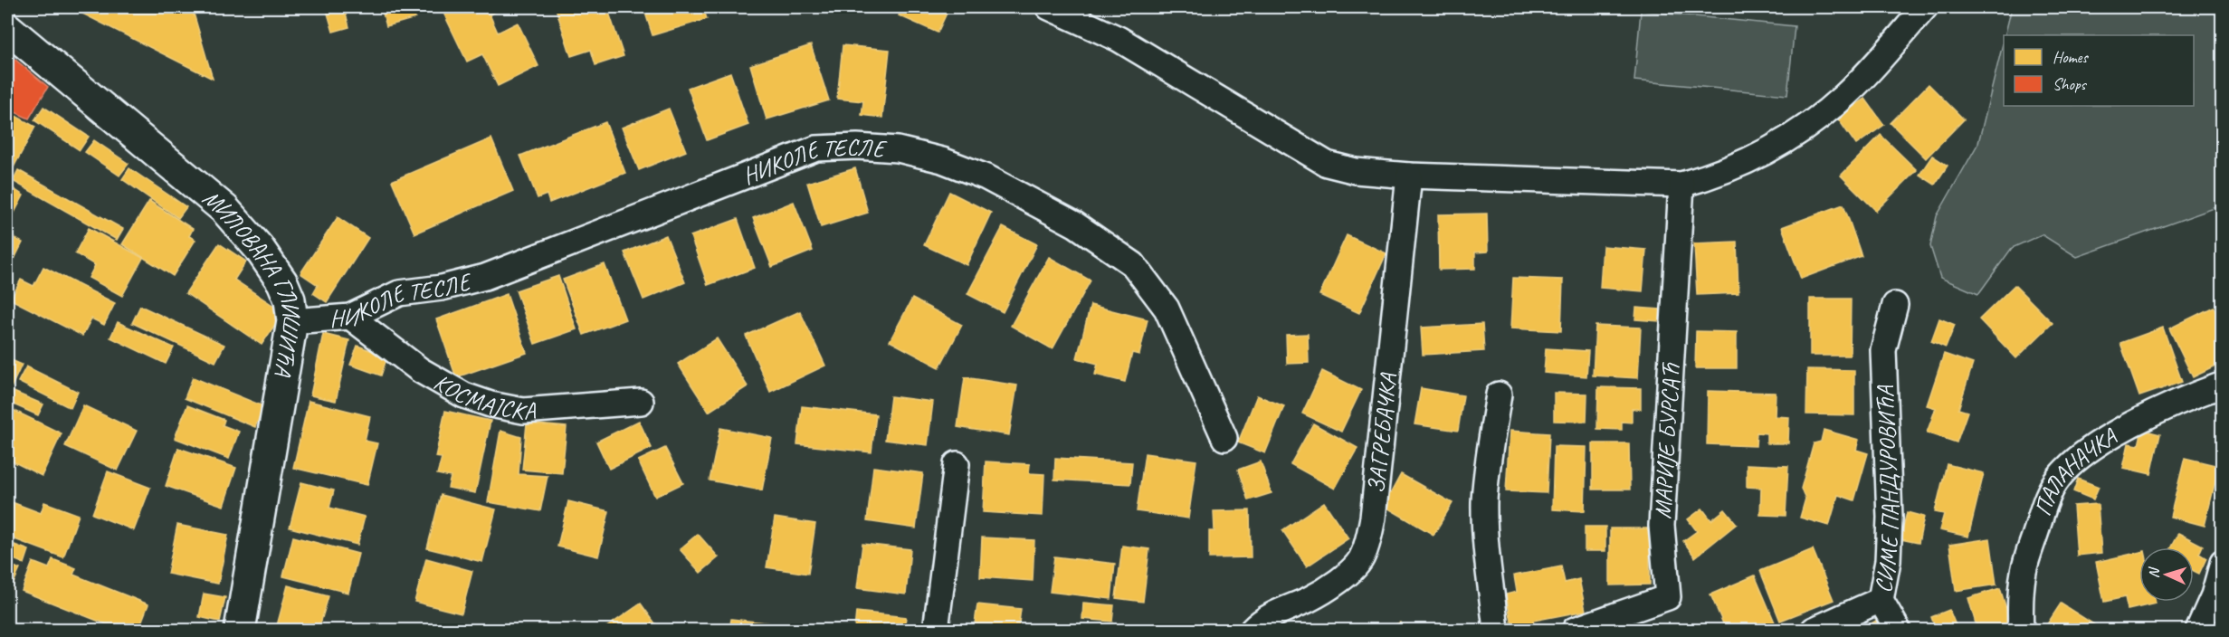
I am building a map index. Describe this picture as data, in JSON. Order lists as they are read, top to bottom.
{
  "streets": {
    "street": [
      "НИКОЛЕ ТЕСЛЕ",
      "МИЛОВАНА ГЛИШИЋА",
      "КОСМАЈСКА",
      "ЗАГРЕБАЧКА",
      "МАРИЈЕ БУРСАЋ",
      "ПАЛАНАЧКА",
      "СИМЕ ПАНДУРОВИЋА"
    ]
  },
  "crossings": [
    ["НИКОЛЕ ТЕСЛЕ", "МИЛОВАНА ГЛИШИЋА"],
    ["НИКОЛЕ ТЕСЛЕ", "КОСМАЈСКА"]
  ],
  "legend": ["Homes", "Shops"],
  "north": "left"
}
